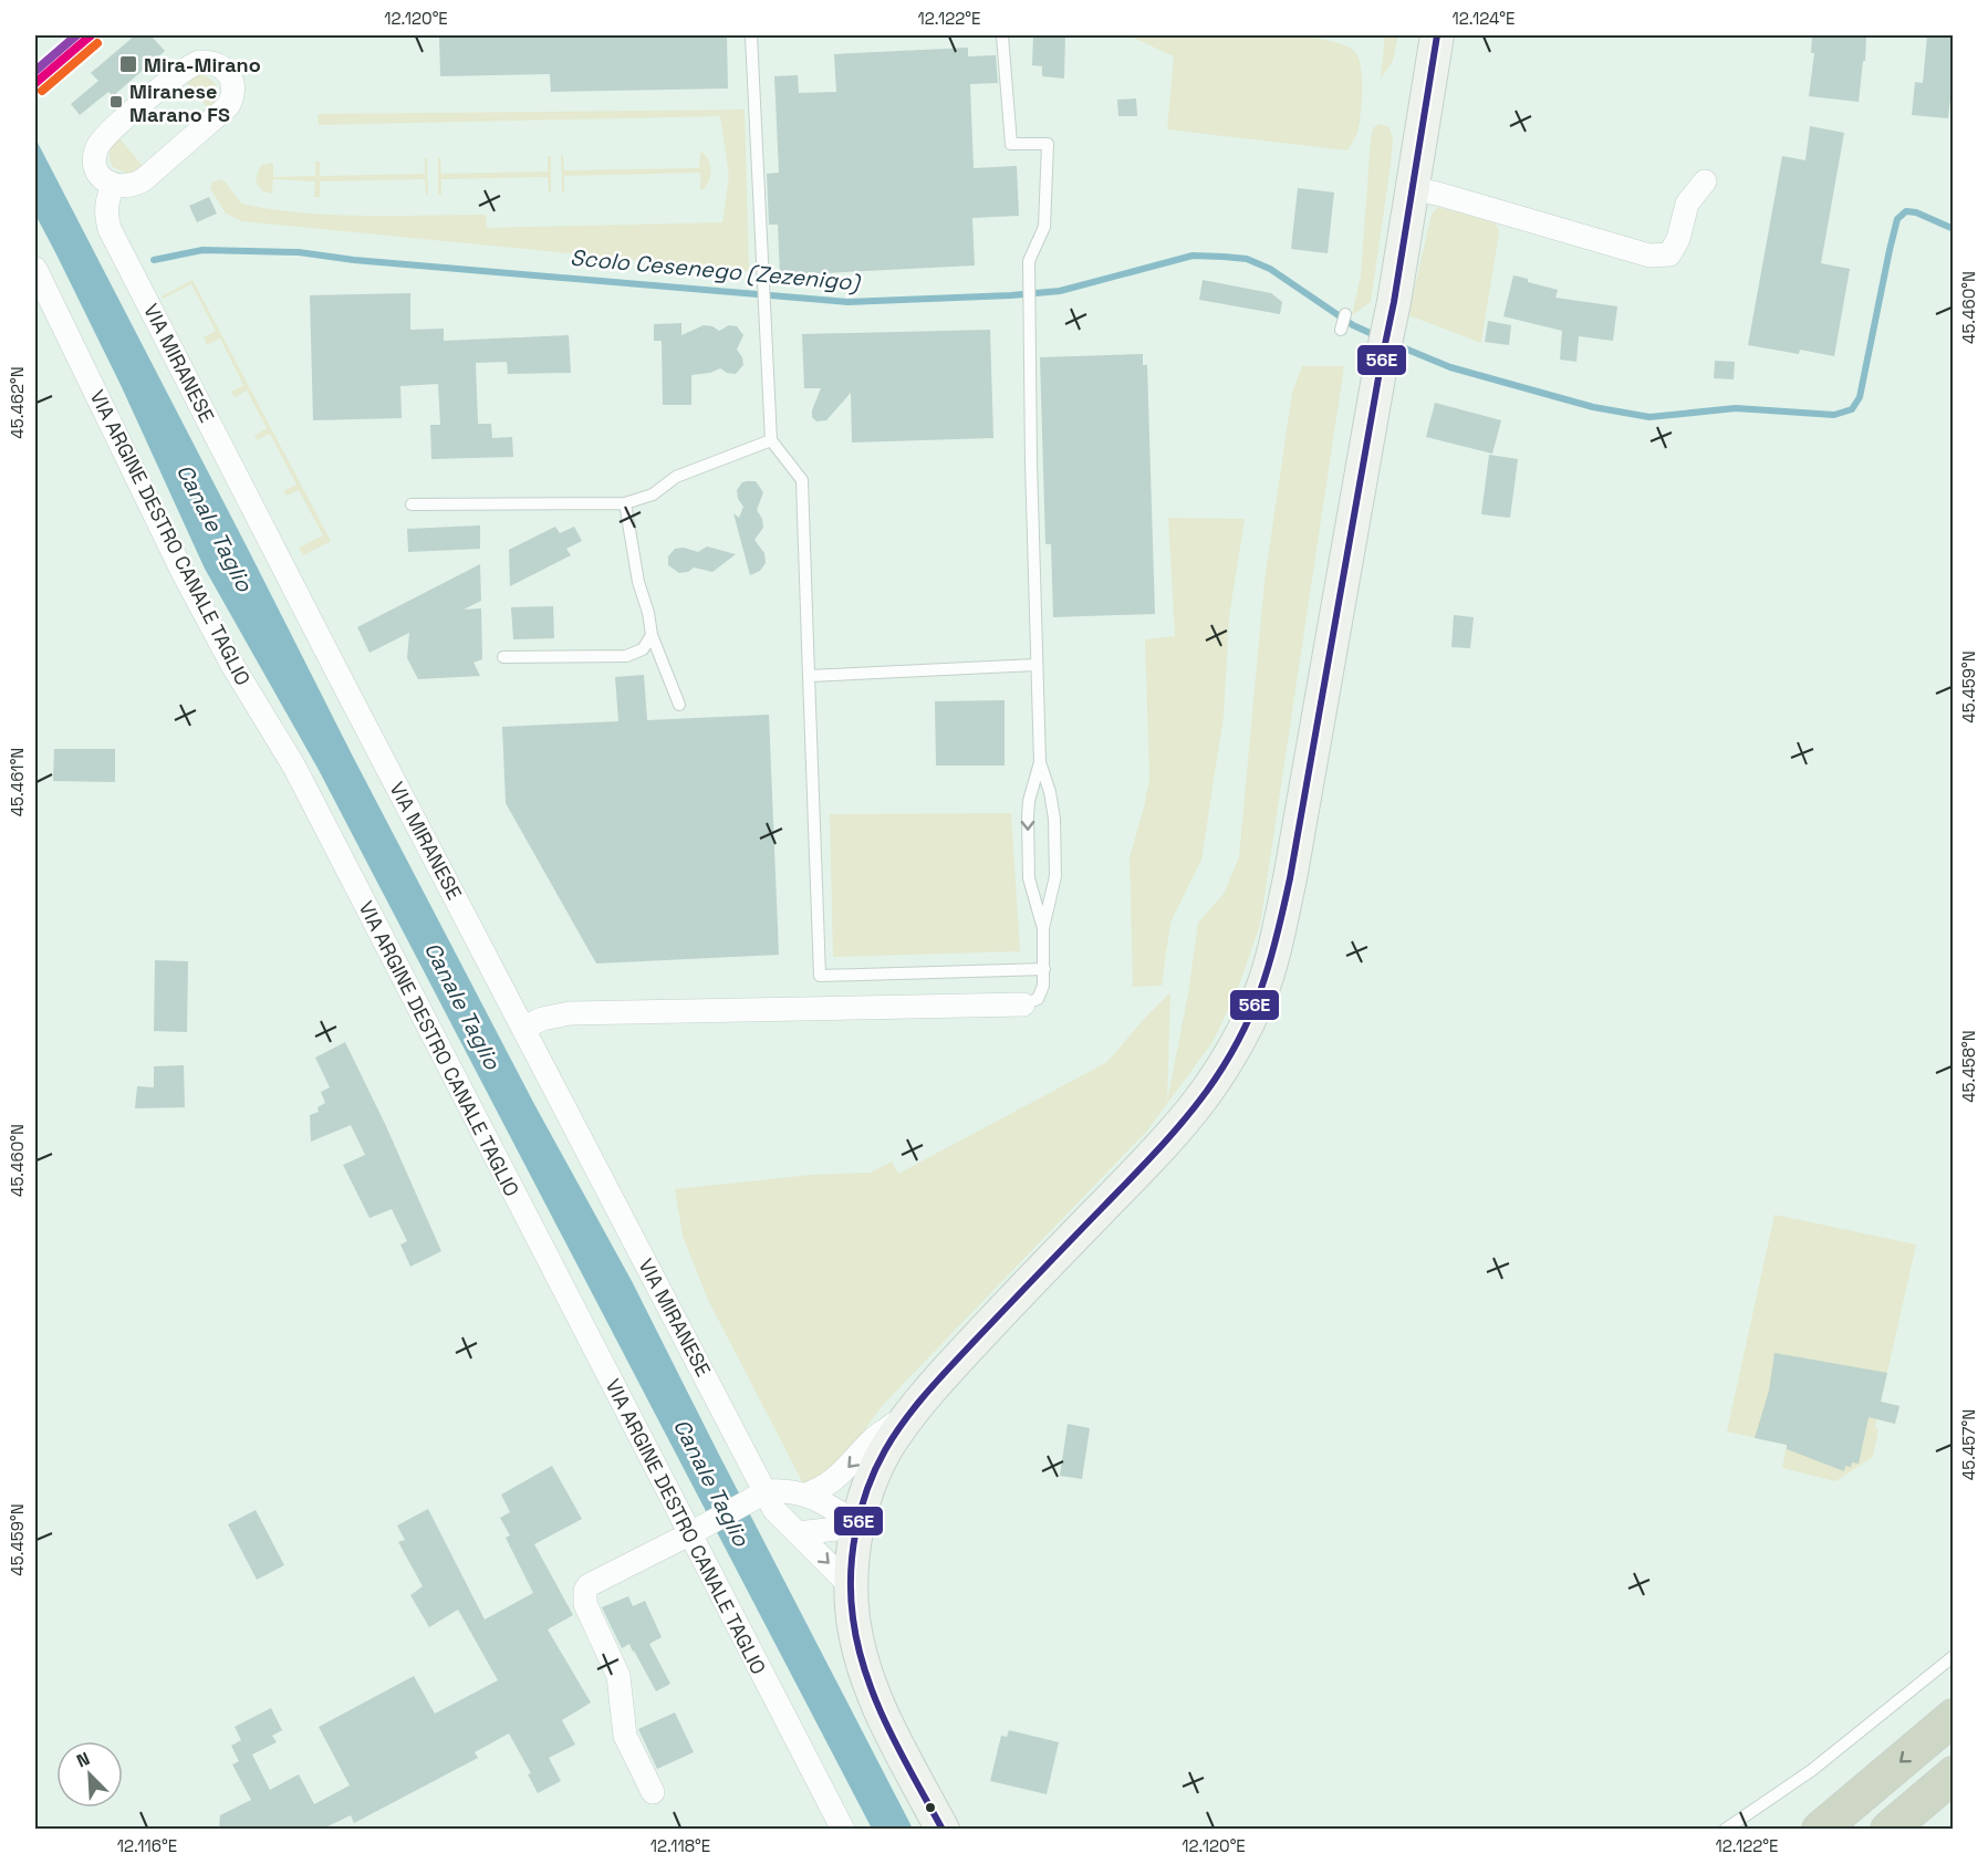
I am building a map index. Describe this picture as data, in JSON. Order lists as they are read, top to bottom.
{
  "streets": {
    "street": ["VIA MIRANESE", "VIA ARGINE DESTRO CANALE TAGLIO"]
  },
  "water": ["Scolo Cesenego (Zezenigo)", "Canale Taglio"],
  "places": {
    "transit": ["Mira-Mirano", "Miranese Marano FS"]
  },
  "lines": ["transit line 56E"],
  "north": "top left",
  "coordinates": [
    "12.120°E",
    "12.122°E",
    "12.124°E",
    "45.460°N",
    "45.462°N",
    "45.459°N",
    "45.461°N",
    "45.458°N",
    "45.457°N",
    "12.116°E",
    "12.118°E"
  ]
}
